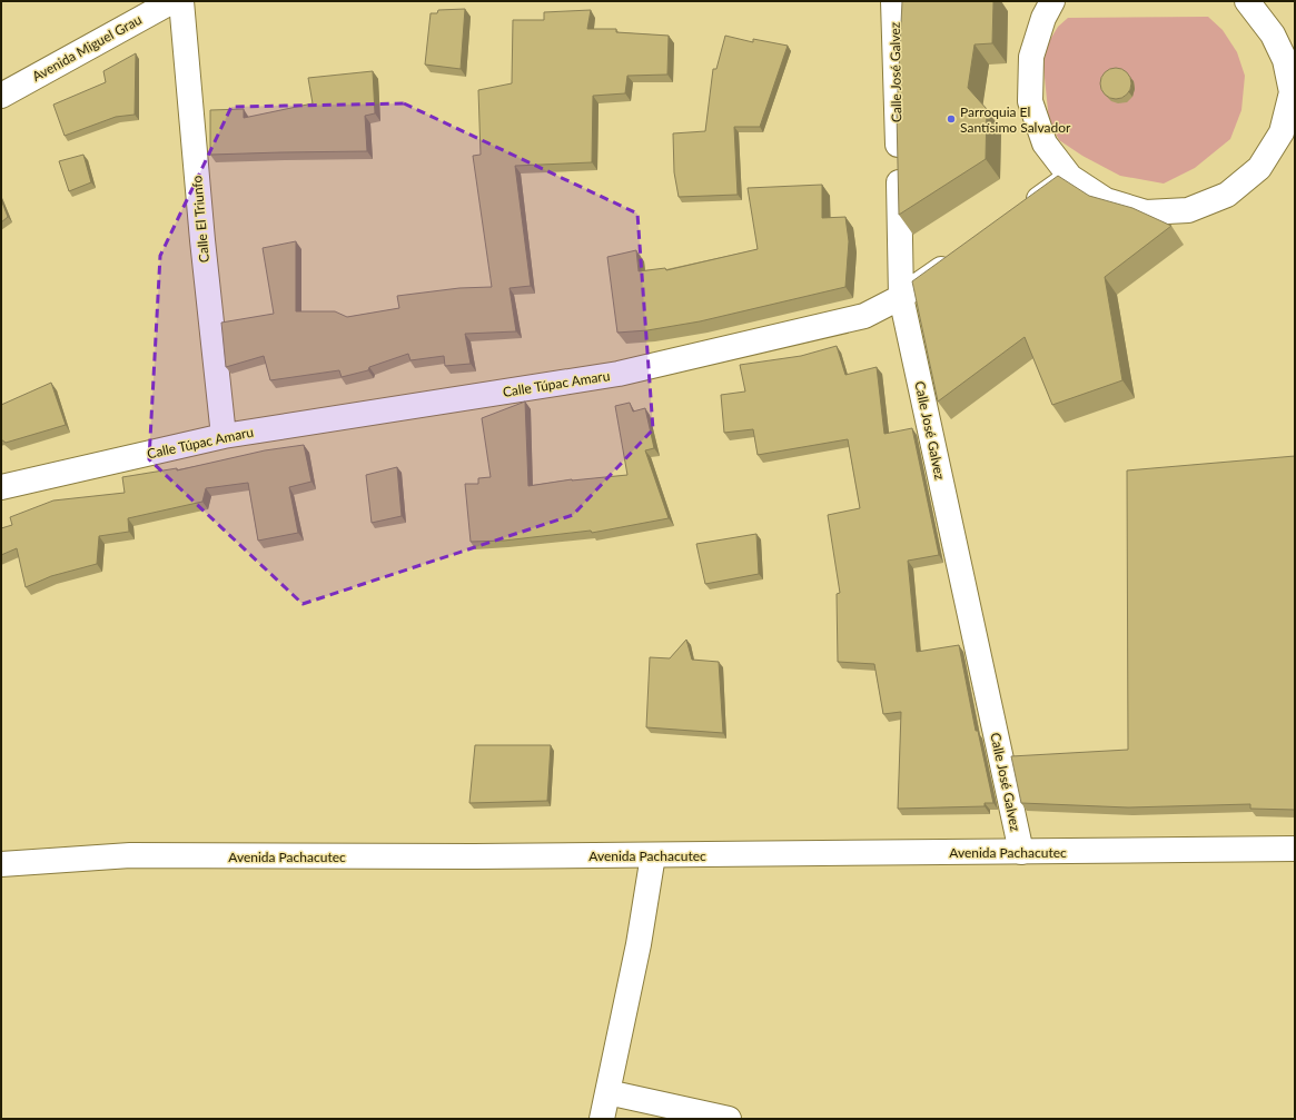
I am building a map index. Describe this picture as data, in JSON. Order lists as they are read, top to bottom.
{
  "streets": {
    "street": [
      "Avenida Miguel Grau",
      "Calle José Galvez",
      "Calle El Triunfo",
      "Calle Túpac Amaru",
      "Avenida Pachacutec"
    ]
  },
  "crossings": [
    ["Calle José Galvez", "Calle Túpac Amaru"],
    ["Calle José Galvez", "Avenida Pachacutec"],
    ["Calle El Triunfo", "Calle Túpac Amaru"]
  ],
  "places": ["Parroquia El Santísimo Salvador"]
}
